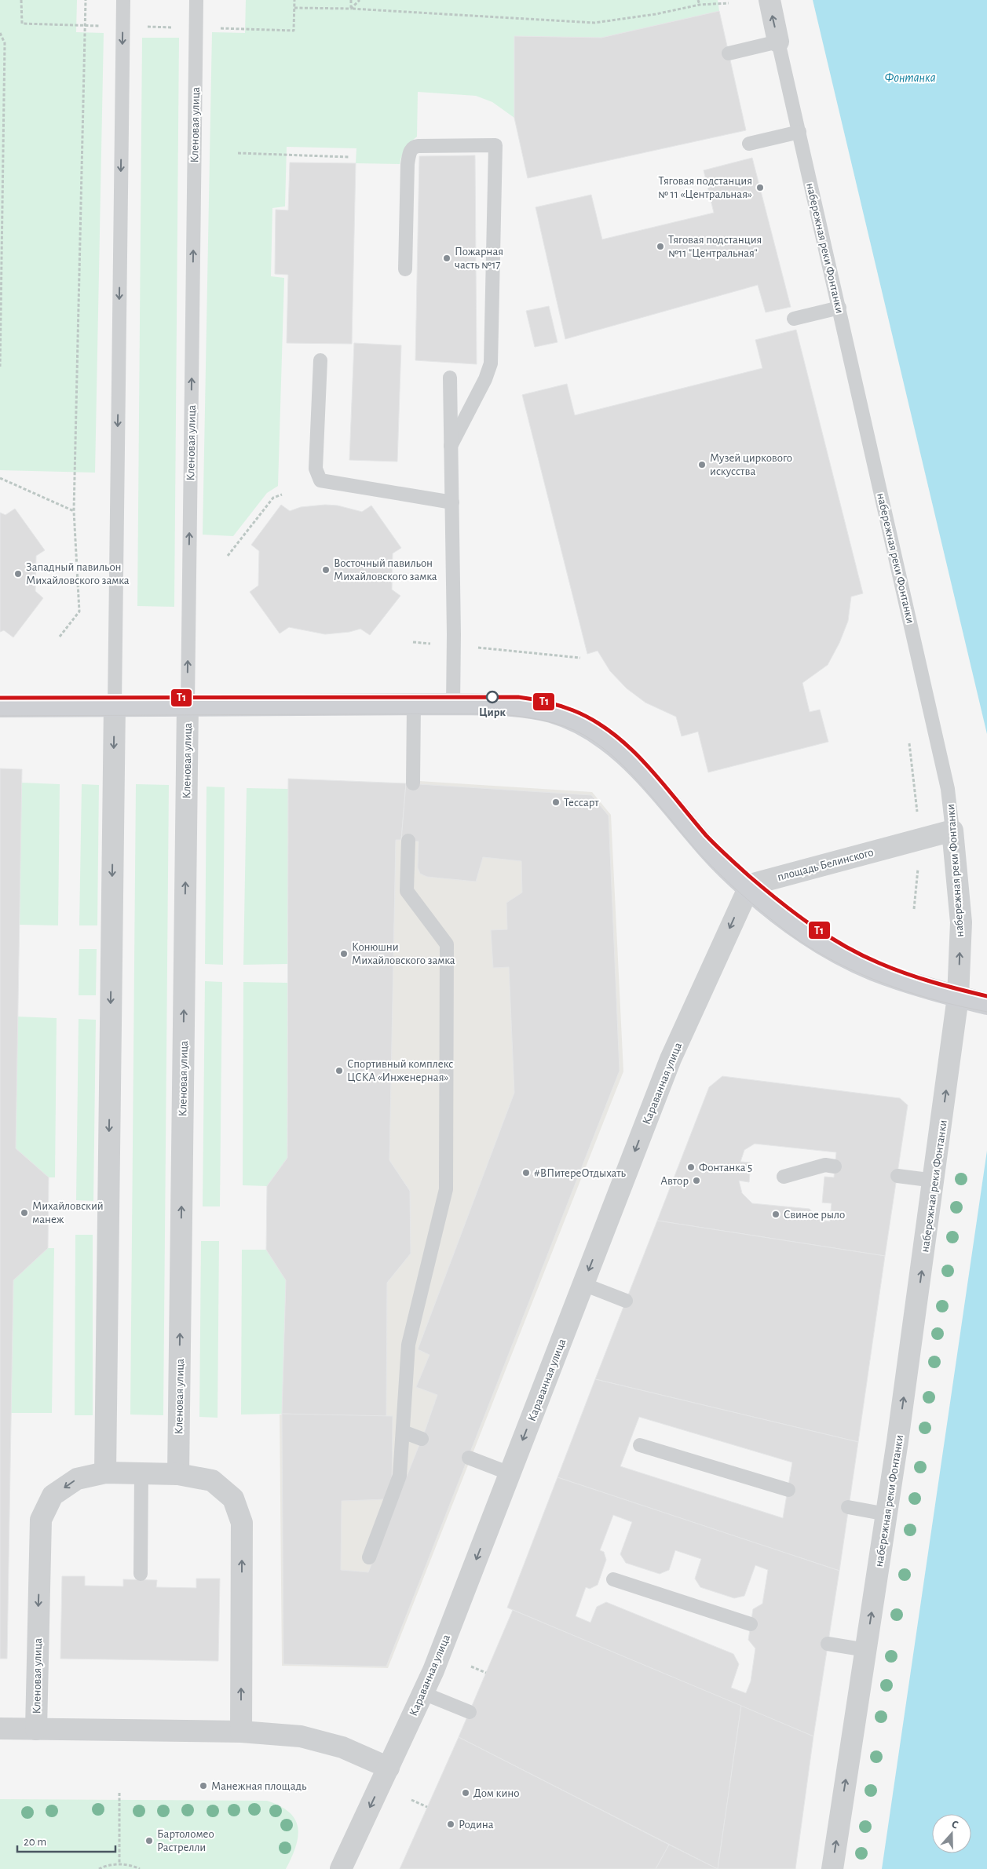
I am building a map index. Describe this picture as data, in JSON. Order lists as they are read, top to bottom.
{
  "streets": {
    "street": [
      "Кленовая улица",
      "набережная реки Фонтанки",
      "площадь Белинского",
      "Караванная улица"
    ]
  },
  "crossings": [
    ["набережная реки Фонтанки", "площадь Белинского"],
    ["площадь Белинского", "Караванная улица"]
  ],
  "one_way": ["набережная реки Фонтанки", "Караванная улица"],
  "water": ["Фонтанка"],
  "places": [
    "Тяговая подстанция № 11 «Центральная»",
    "Тяговая подстанция №11 \"Центральная\"",
    "Пожарная часть №17",
    "Музей циркового искусства",
    "Восточный павильон Михайловского замка",
    "Западный павильон Михайловского замка",
    "Цирк",
    "Тессарт",
    "Конюшни Михайловского замка",
    "Спортивный комплекс ЦСКА «Инженерная»",
    "Фонтанка 5",
    "#ВПитереОтдыхать",
    "Автор",
    "Михайловский манеж",
    "Свиное рыло",
    "Манежная площадь",
    "Дом кино",
    "Родина",
    "Бартоломео Растрелли"
  ],
  "lines": ["transit line Т1"],
  "scale_bar": "20 m",
  "north": "top"
}
